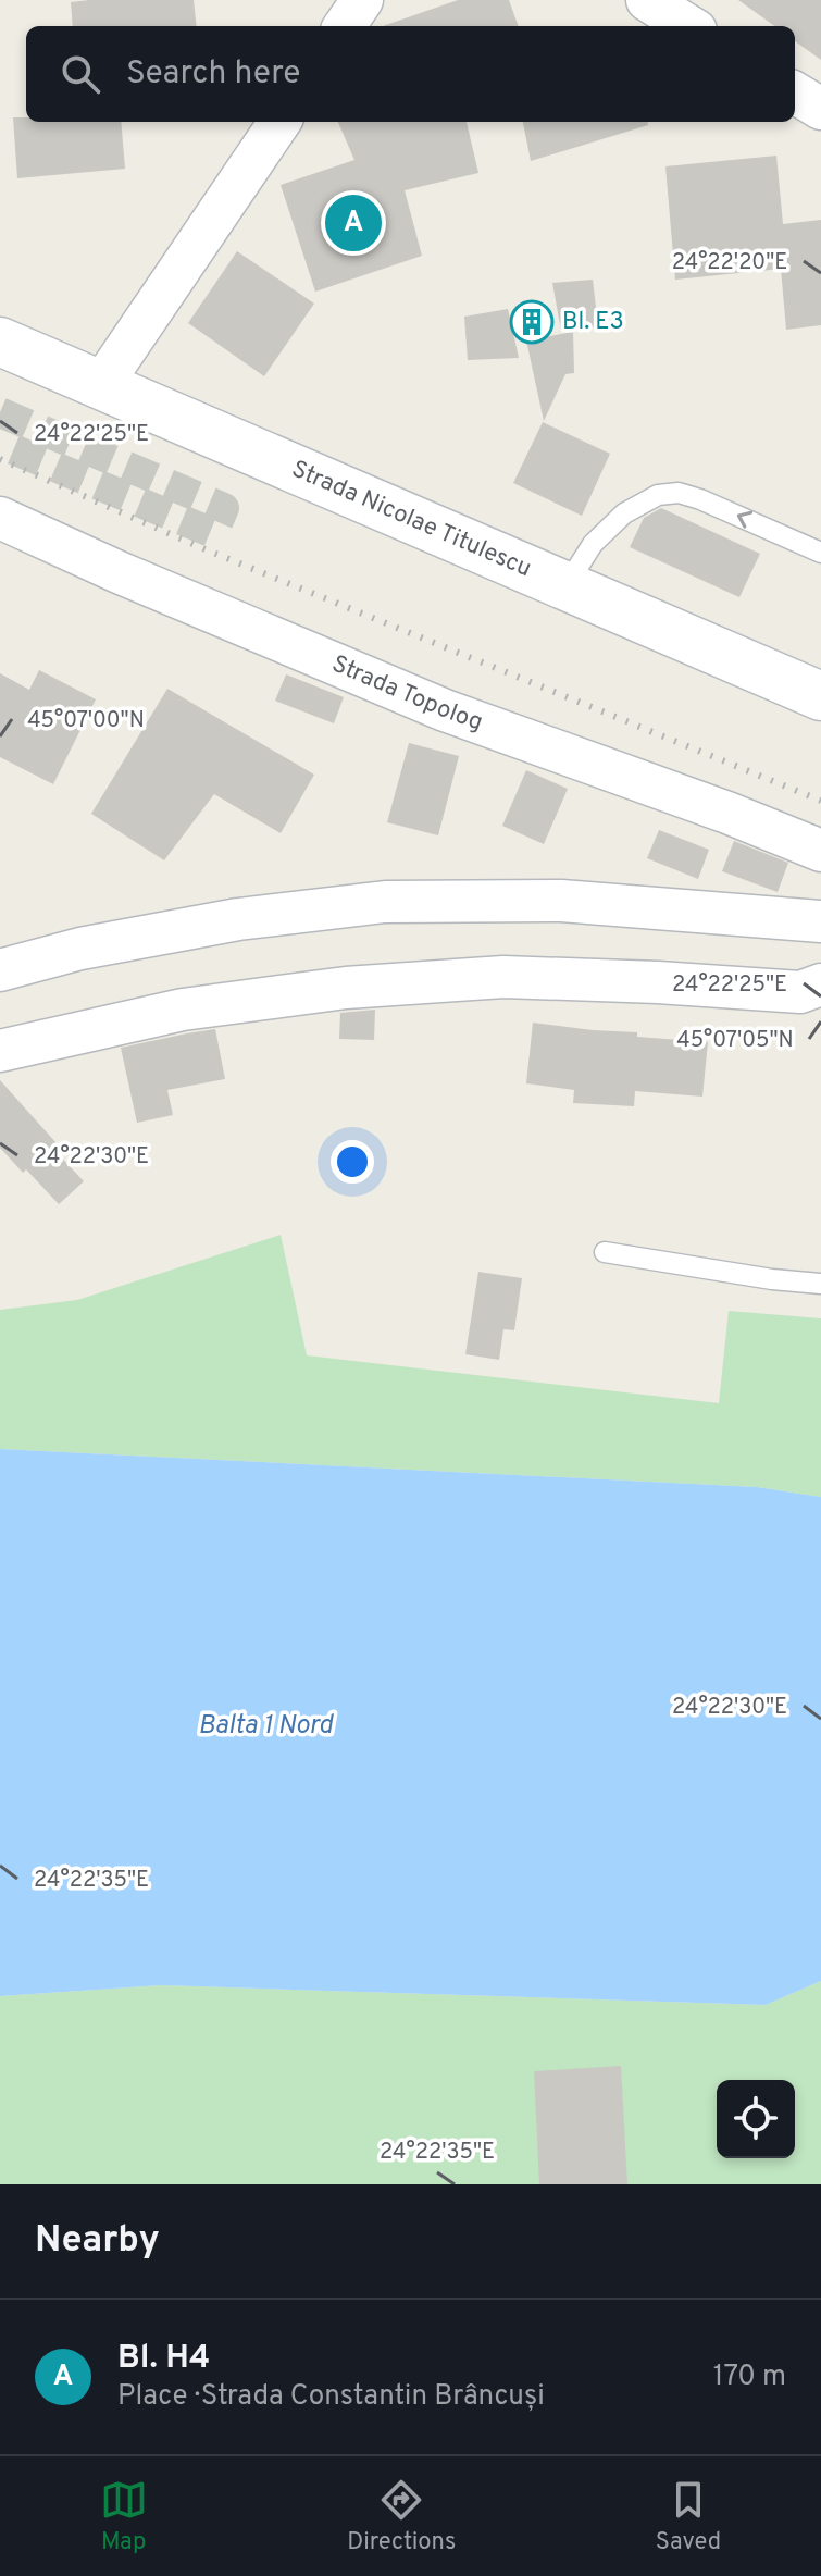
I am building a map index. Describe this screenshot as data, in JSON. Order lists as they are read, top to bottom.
{
  "streets": {
    "main road": ["Strada Nicolae Titulescu"],
    "street": ["Strada Topolog"]
  },
  "water": ["Balta 1 Nord"],
  "places": {
    "building": ["Bl. E3"]
  },
  "page": {
    "search": "Search here",
    "pins": "A",
    "heading": "Nearby",
    "list": [
      {
        "mark": "A",
        "name": "Bl. H4",
        "note": "Place · Strada Constantin Brâncuși",
        "value": "170 m"
      }
    ],
    "nav": ["Map", "Directions", "Saved"]
  },
  "coordinates": [
    "24°22'20\"E",
    "24°22'25\"E",
    "45°07'00\"N",
    "45°07'05\"N",
    "24°22'30\"E",
    "24°22'35\"E"
  ]
}
